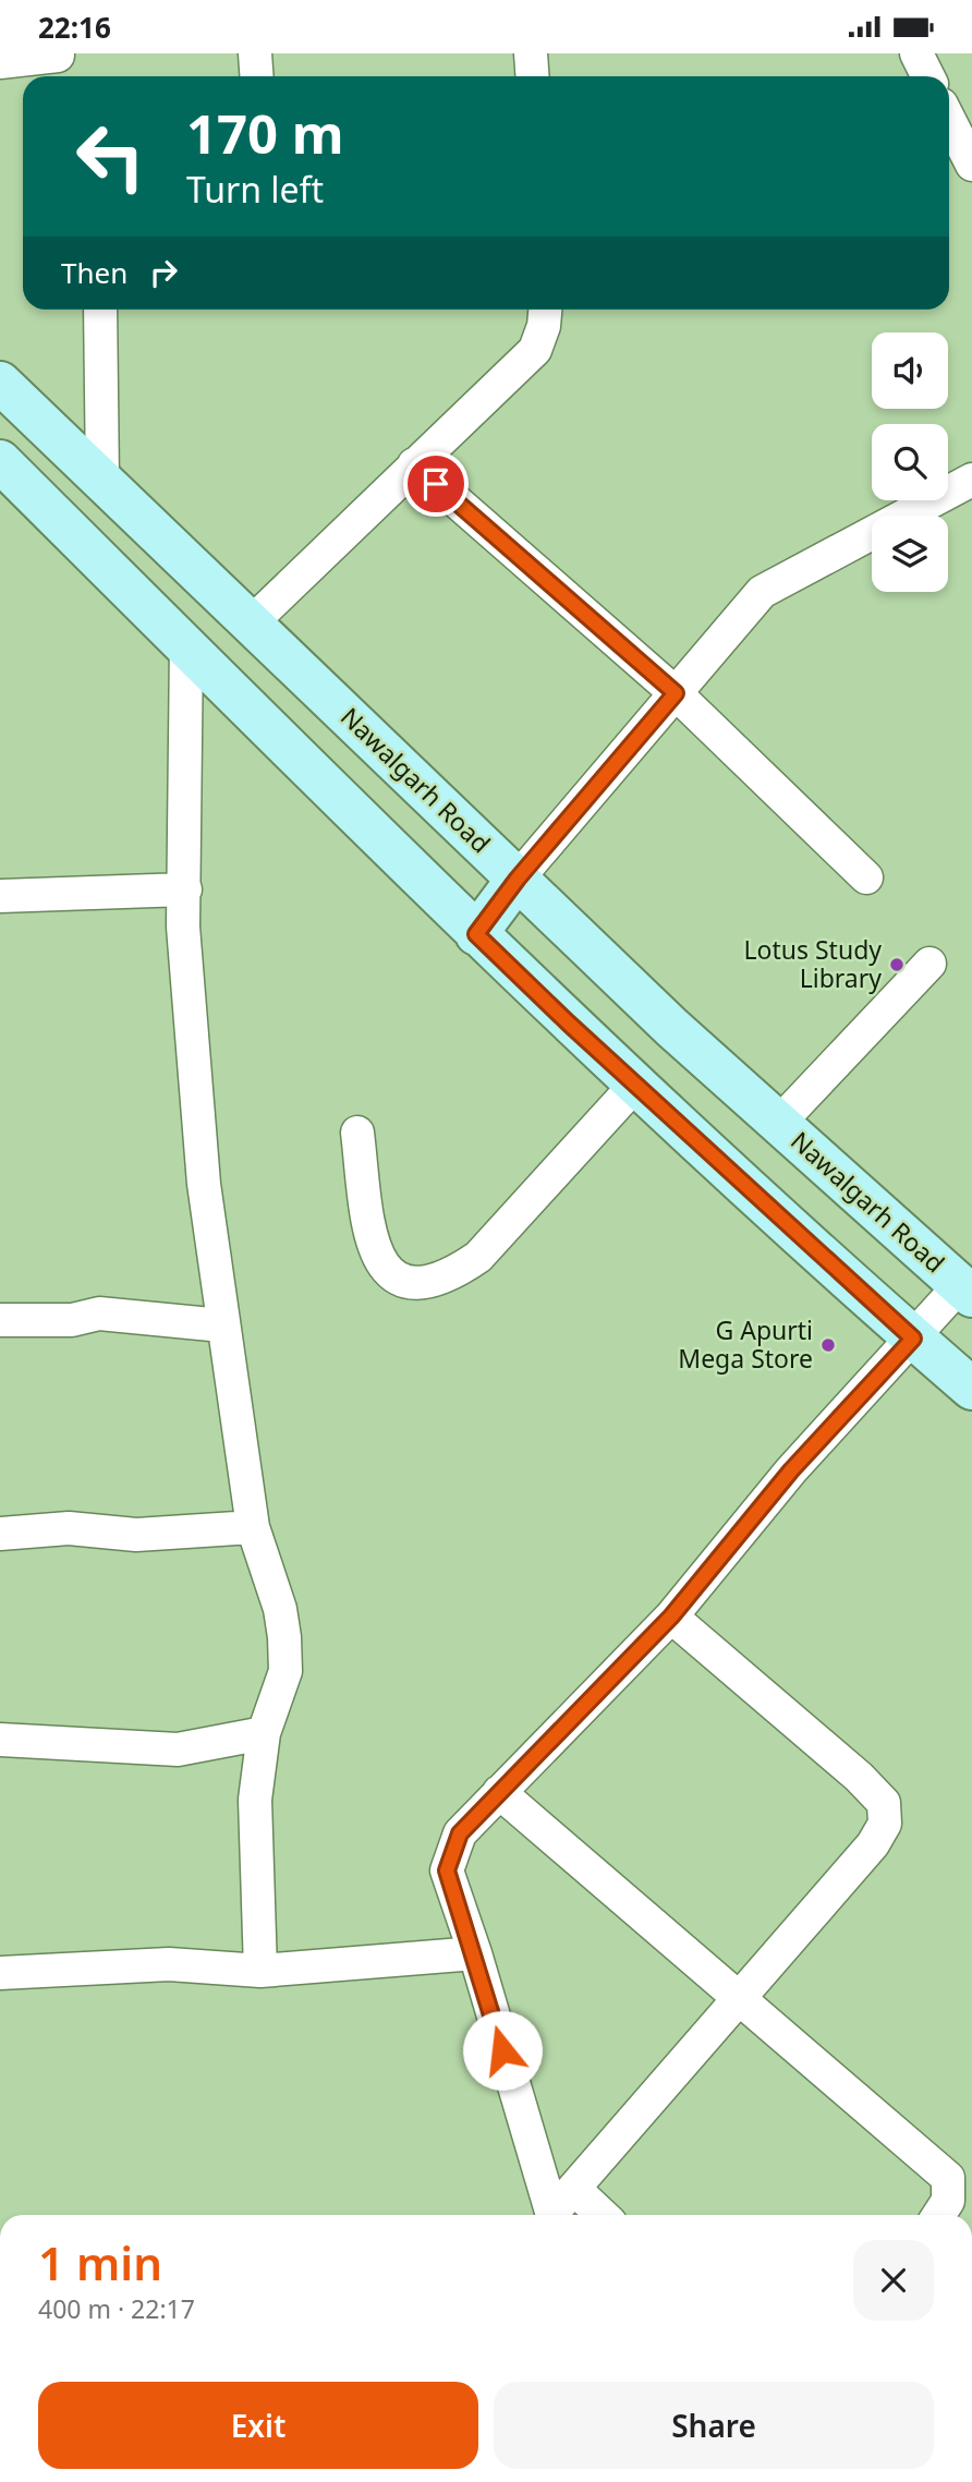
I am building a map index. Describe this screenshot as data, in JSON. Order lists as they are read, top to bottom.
{
  "streets": {
    "street": ["Nawalgarh Road"]
  },
  "places": ["Lotus Study Library", "G Apurti Mega Store"],
  "page": {
    "status": "22:16",
    "turn": ["170 m", "Turn left"],
    "then": "Then",
    "heading": ["1 min", "400 m · 22:17"],
    "buttons": ["Exit", "Share"]
  }
}
